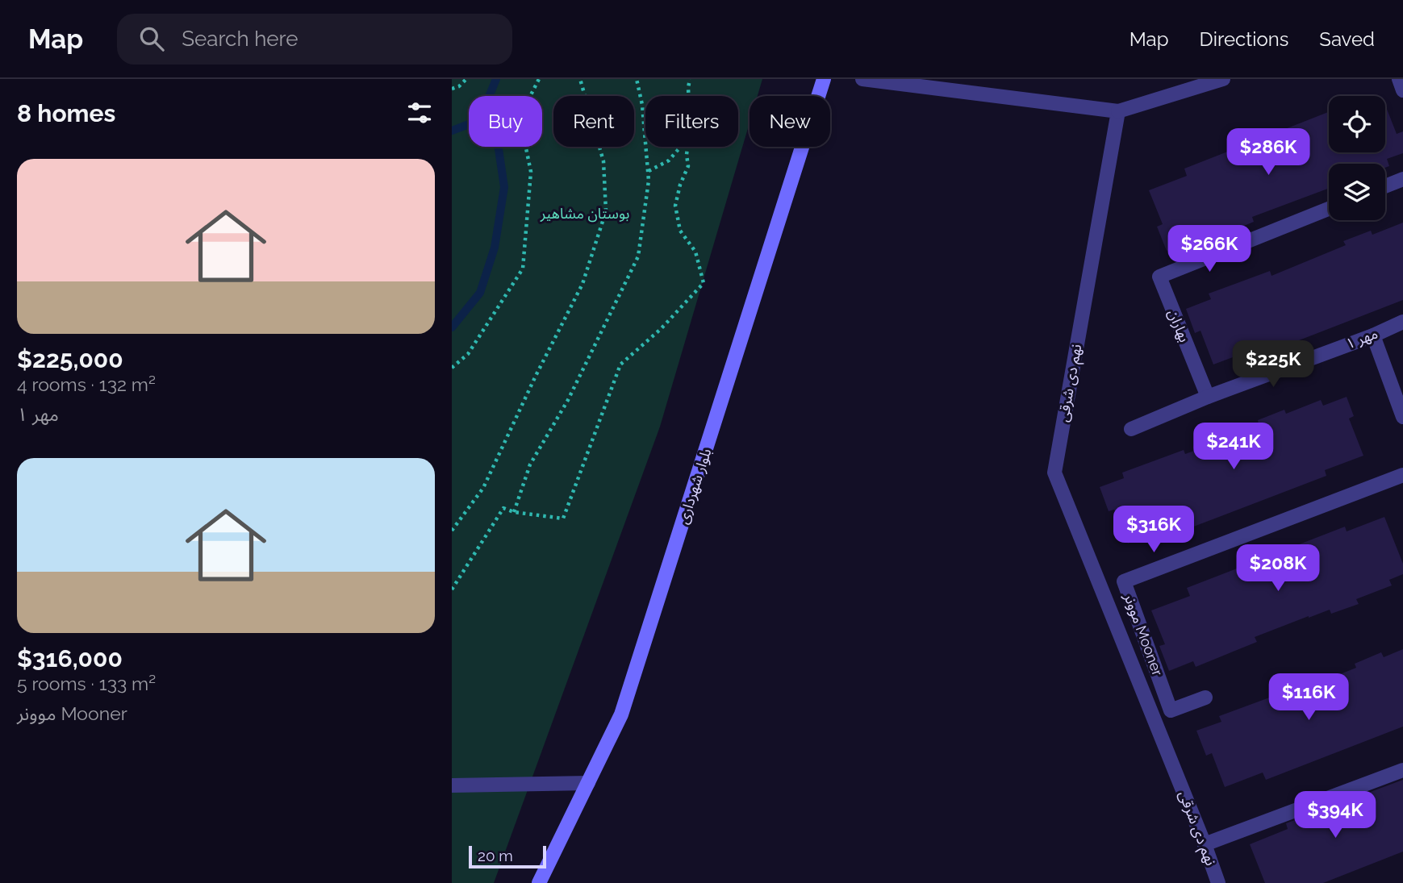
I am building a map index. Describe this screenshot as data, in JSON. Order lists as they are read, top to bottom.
{
  "streets": {
    "street": [
      "بهاران",
      "مهر ۱",
      "نهم دی شرقی",
      "بلوار شهرداری",
      "موونر Mooner"
    ]
  },
  "crossings": [
    ["بهاران", "مهر ۱"]
  ],
  "parks": ["بوستان مشاهیر"],
  "scale_bar": "20 m",
  "page": {
    "header": "Map",
    "search": "Search here",
    "nav": ["Map", "Directions", "Saved"],
    "heading": "8 homes",
    "chip": [
      "Buy",
      "Rent",
      "Filters",
      "New"
    ],
    "price": [
      "$286K",
      "$266K",
      "$225K",
      "$241K",
      "$316K",
      "$208K",
      "$116K",
      "$394K"
    ],
    "list": [
      {
        "name": "$225,000",
        "note": "4 rooms · 132 m² · مهر ۱"
      },
      {
        "name": "$316,000",
        "note": "5 rooms · 133 m² · موونر Mooner"
      }
    ],
    "scale": "20 m"
  }
}
